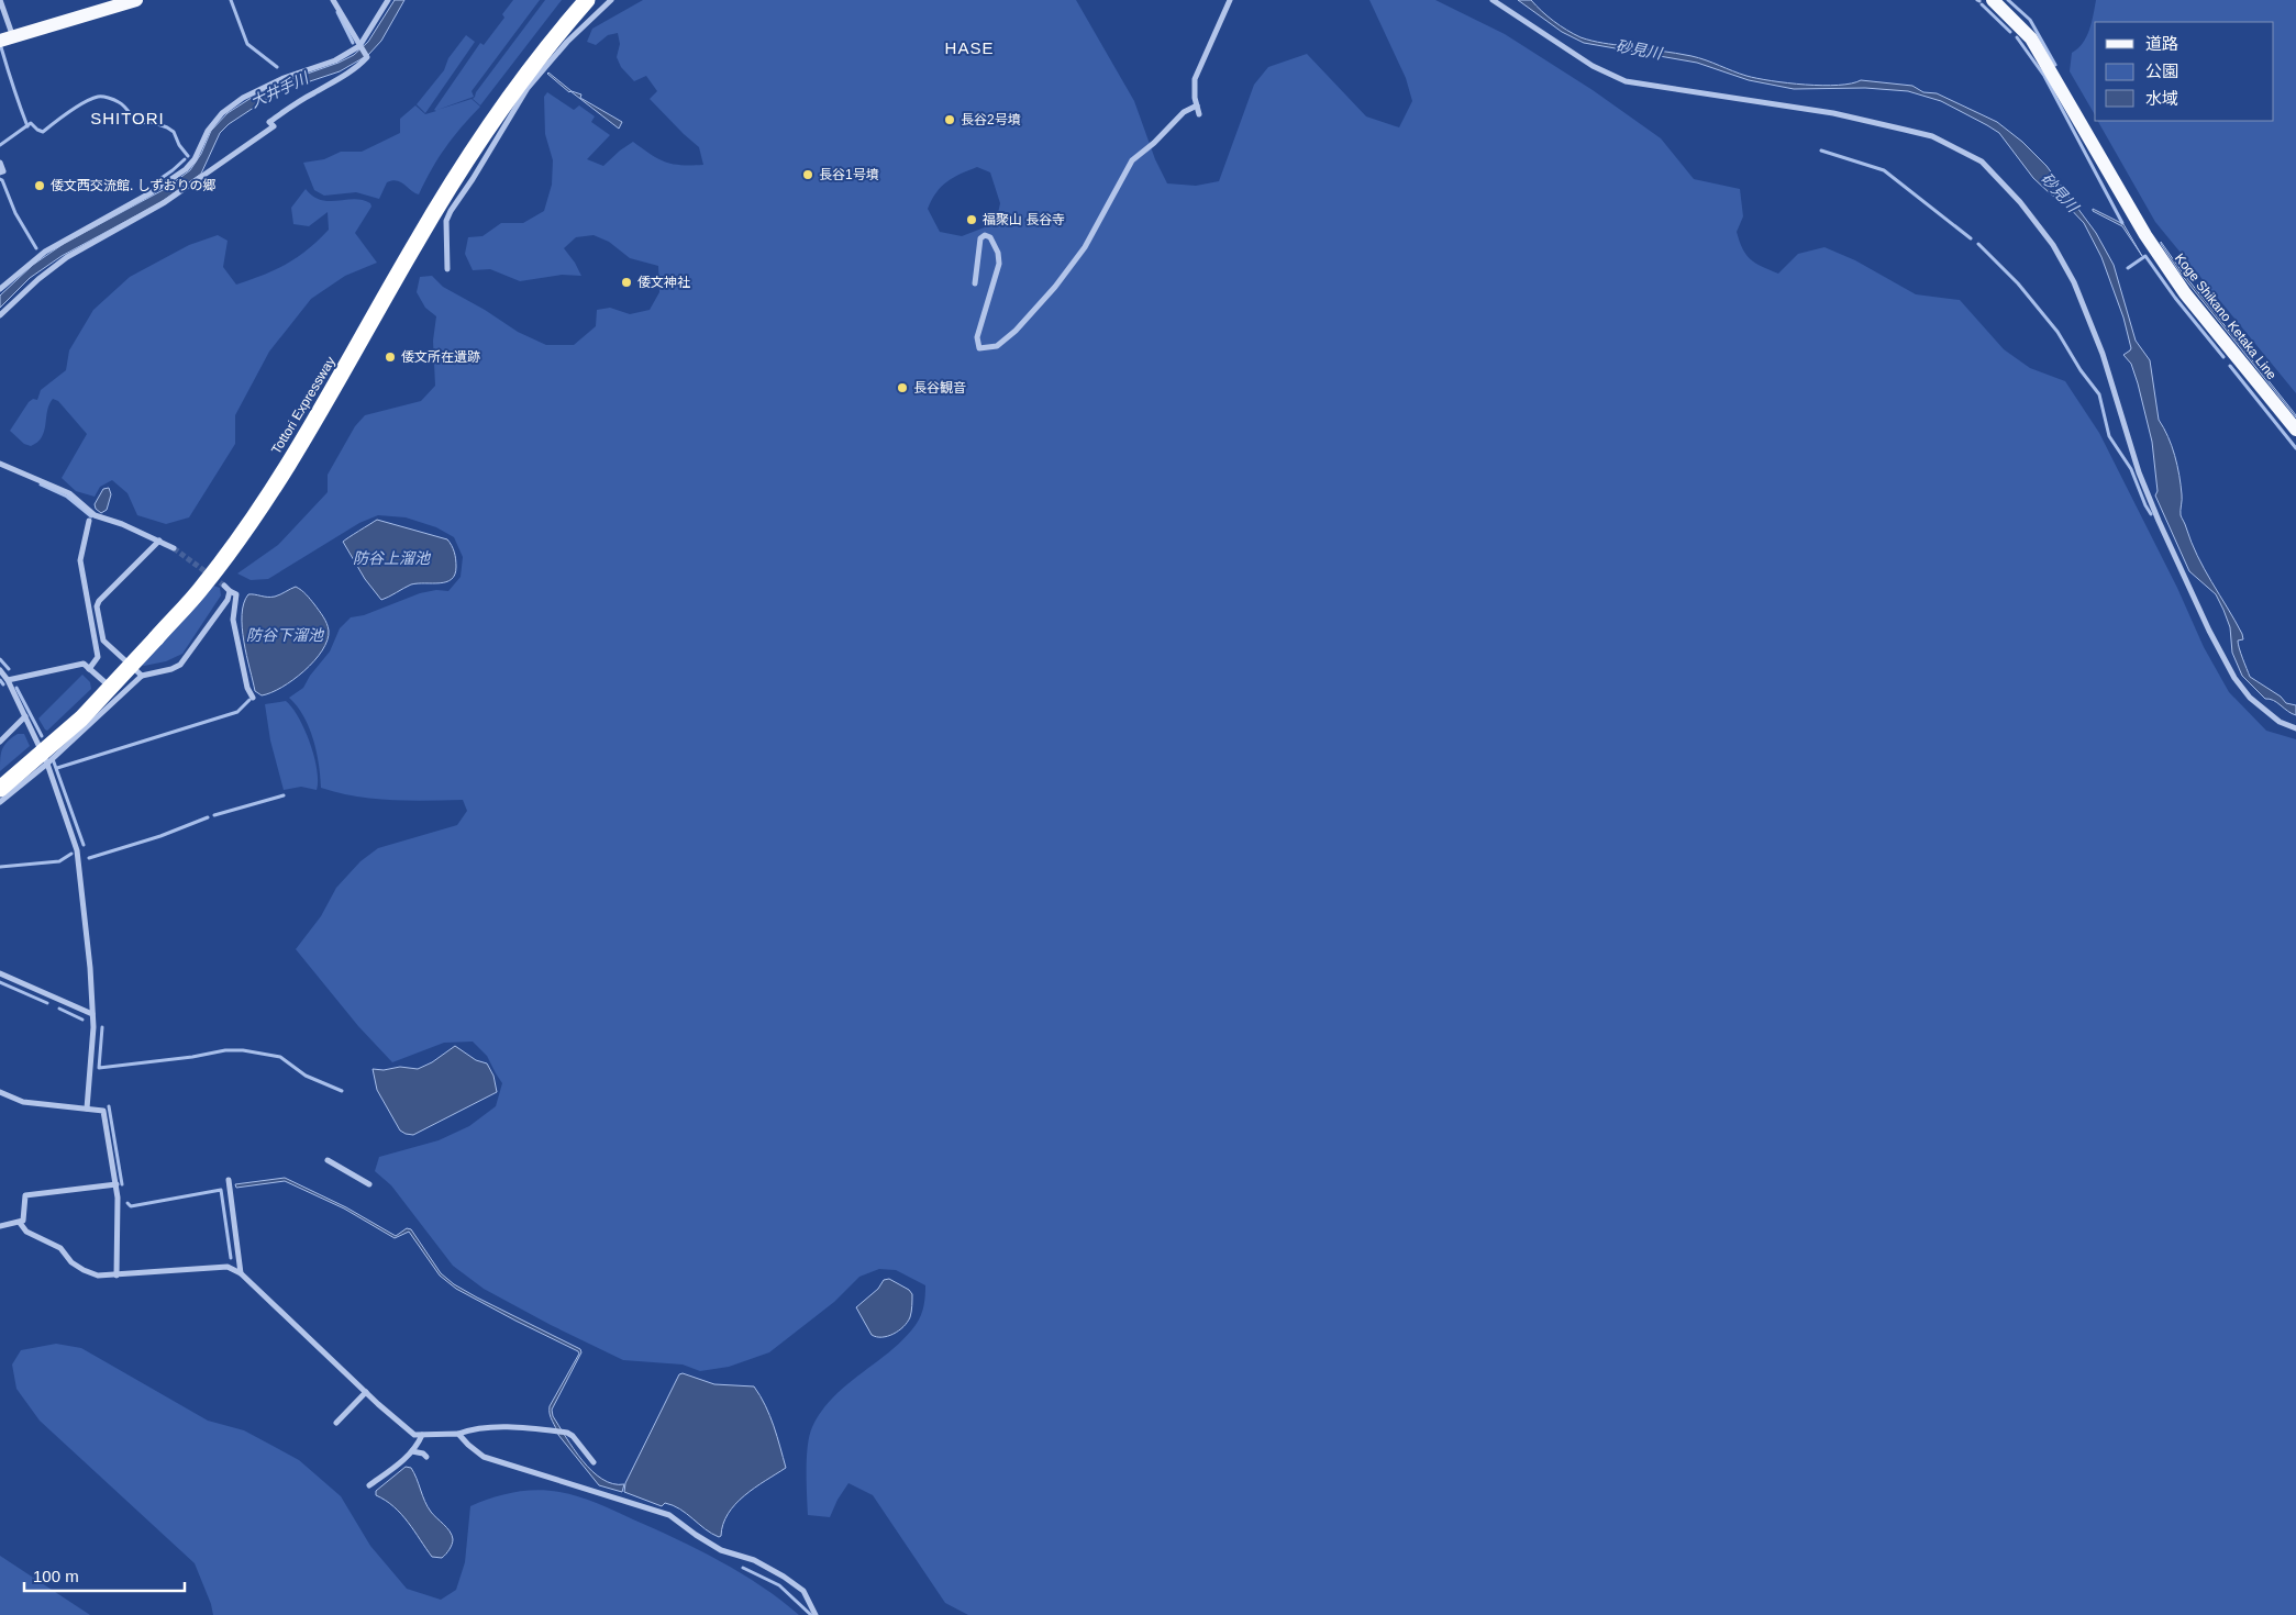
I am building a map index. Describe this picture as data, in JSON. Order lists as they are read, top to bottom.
{
  "streets": {
    "highway": ["Tottori Expressway"],
    "main road": ["Koge Shikano Ketaka Line"]
  },
  "districts": ["HASE", "SHITORI"],
  "water": [
    "砂見川",
    "大井手川",
    "防谷上溜池",
    "防谷下溜池"
  ],
  "places": [
    "長谷2号墳",
    "長谷1号墳",
    "倭文西交流館. しずおりの郷",
    "福聚山 長谷寺",
    "倭文神社",
    "倭文所在遺跡",
    "長谷観音"
  ],
  "legend": ["道路", "公園", "水域"],
  "scale_bar": "100 m"
}
